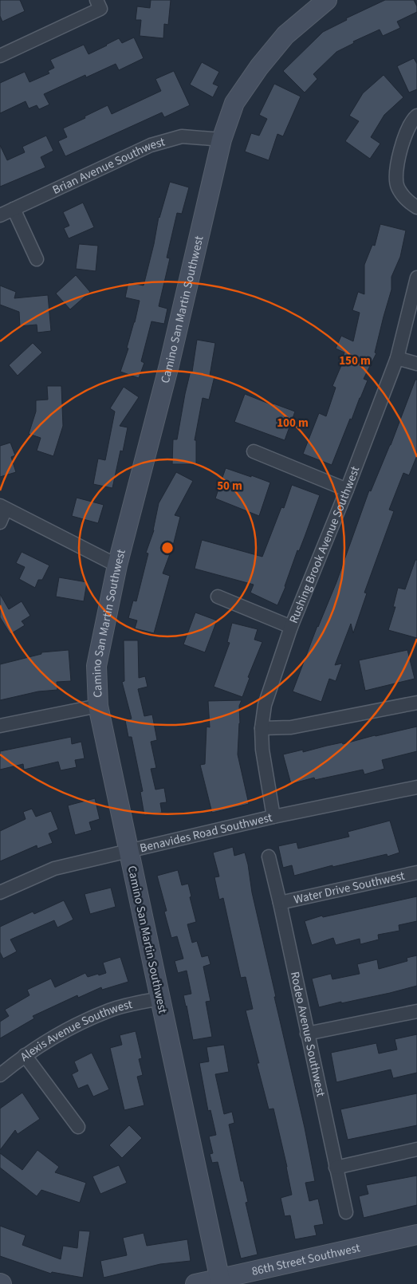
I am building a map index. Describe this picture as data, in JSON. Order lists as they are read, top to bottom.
{
  "streets": {
    "street": [
      "Brian Avenue Southwest",
      "Camino San Martin Southwest",
      "Rushing Brook Avenue Southwest",
      "Benavides Road Southwest",
      "Water Drive Southwest",
      "Alexis Avenue Southwest",
      "Rodeo Avenue Southwest",
      "86th Street Southwest"
    ]
  },
  "crossings": [
    ["Brian Avenue Southwest", "Camino San Martin Southwest"],
    ["Camino San Martin Southwest", "Benavides Road Southwest"],
    ["Camino San Martin Southwest", "Alexis Avenue Southwest"],
    ["Camino San Martin Southwest", "86th Street Southwest"],
    ["Rushing Brook Avenue Southwest", "Benavides Road Southwest"],
    ["Water Drive Southwest", "Rodeo Avenue Southwest"]
  ],
  "rings": ["150 m", "100 m", "50 m"]
}
